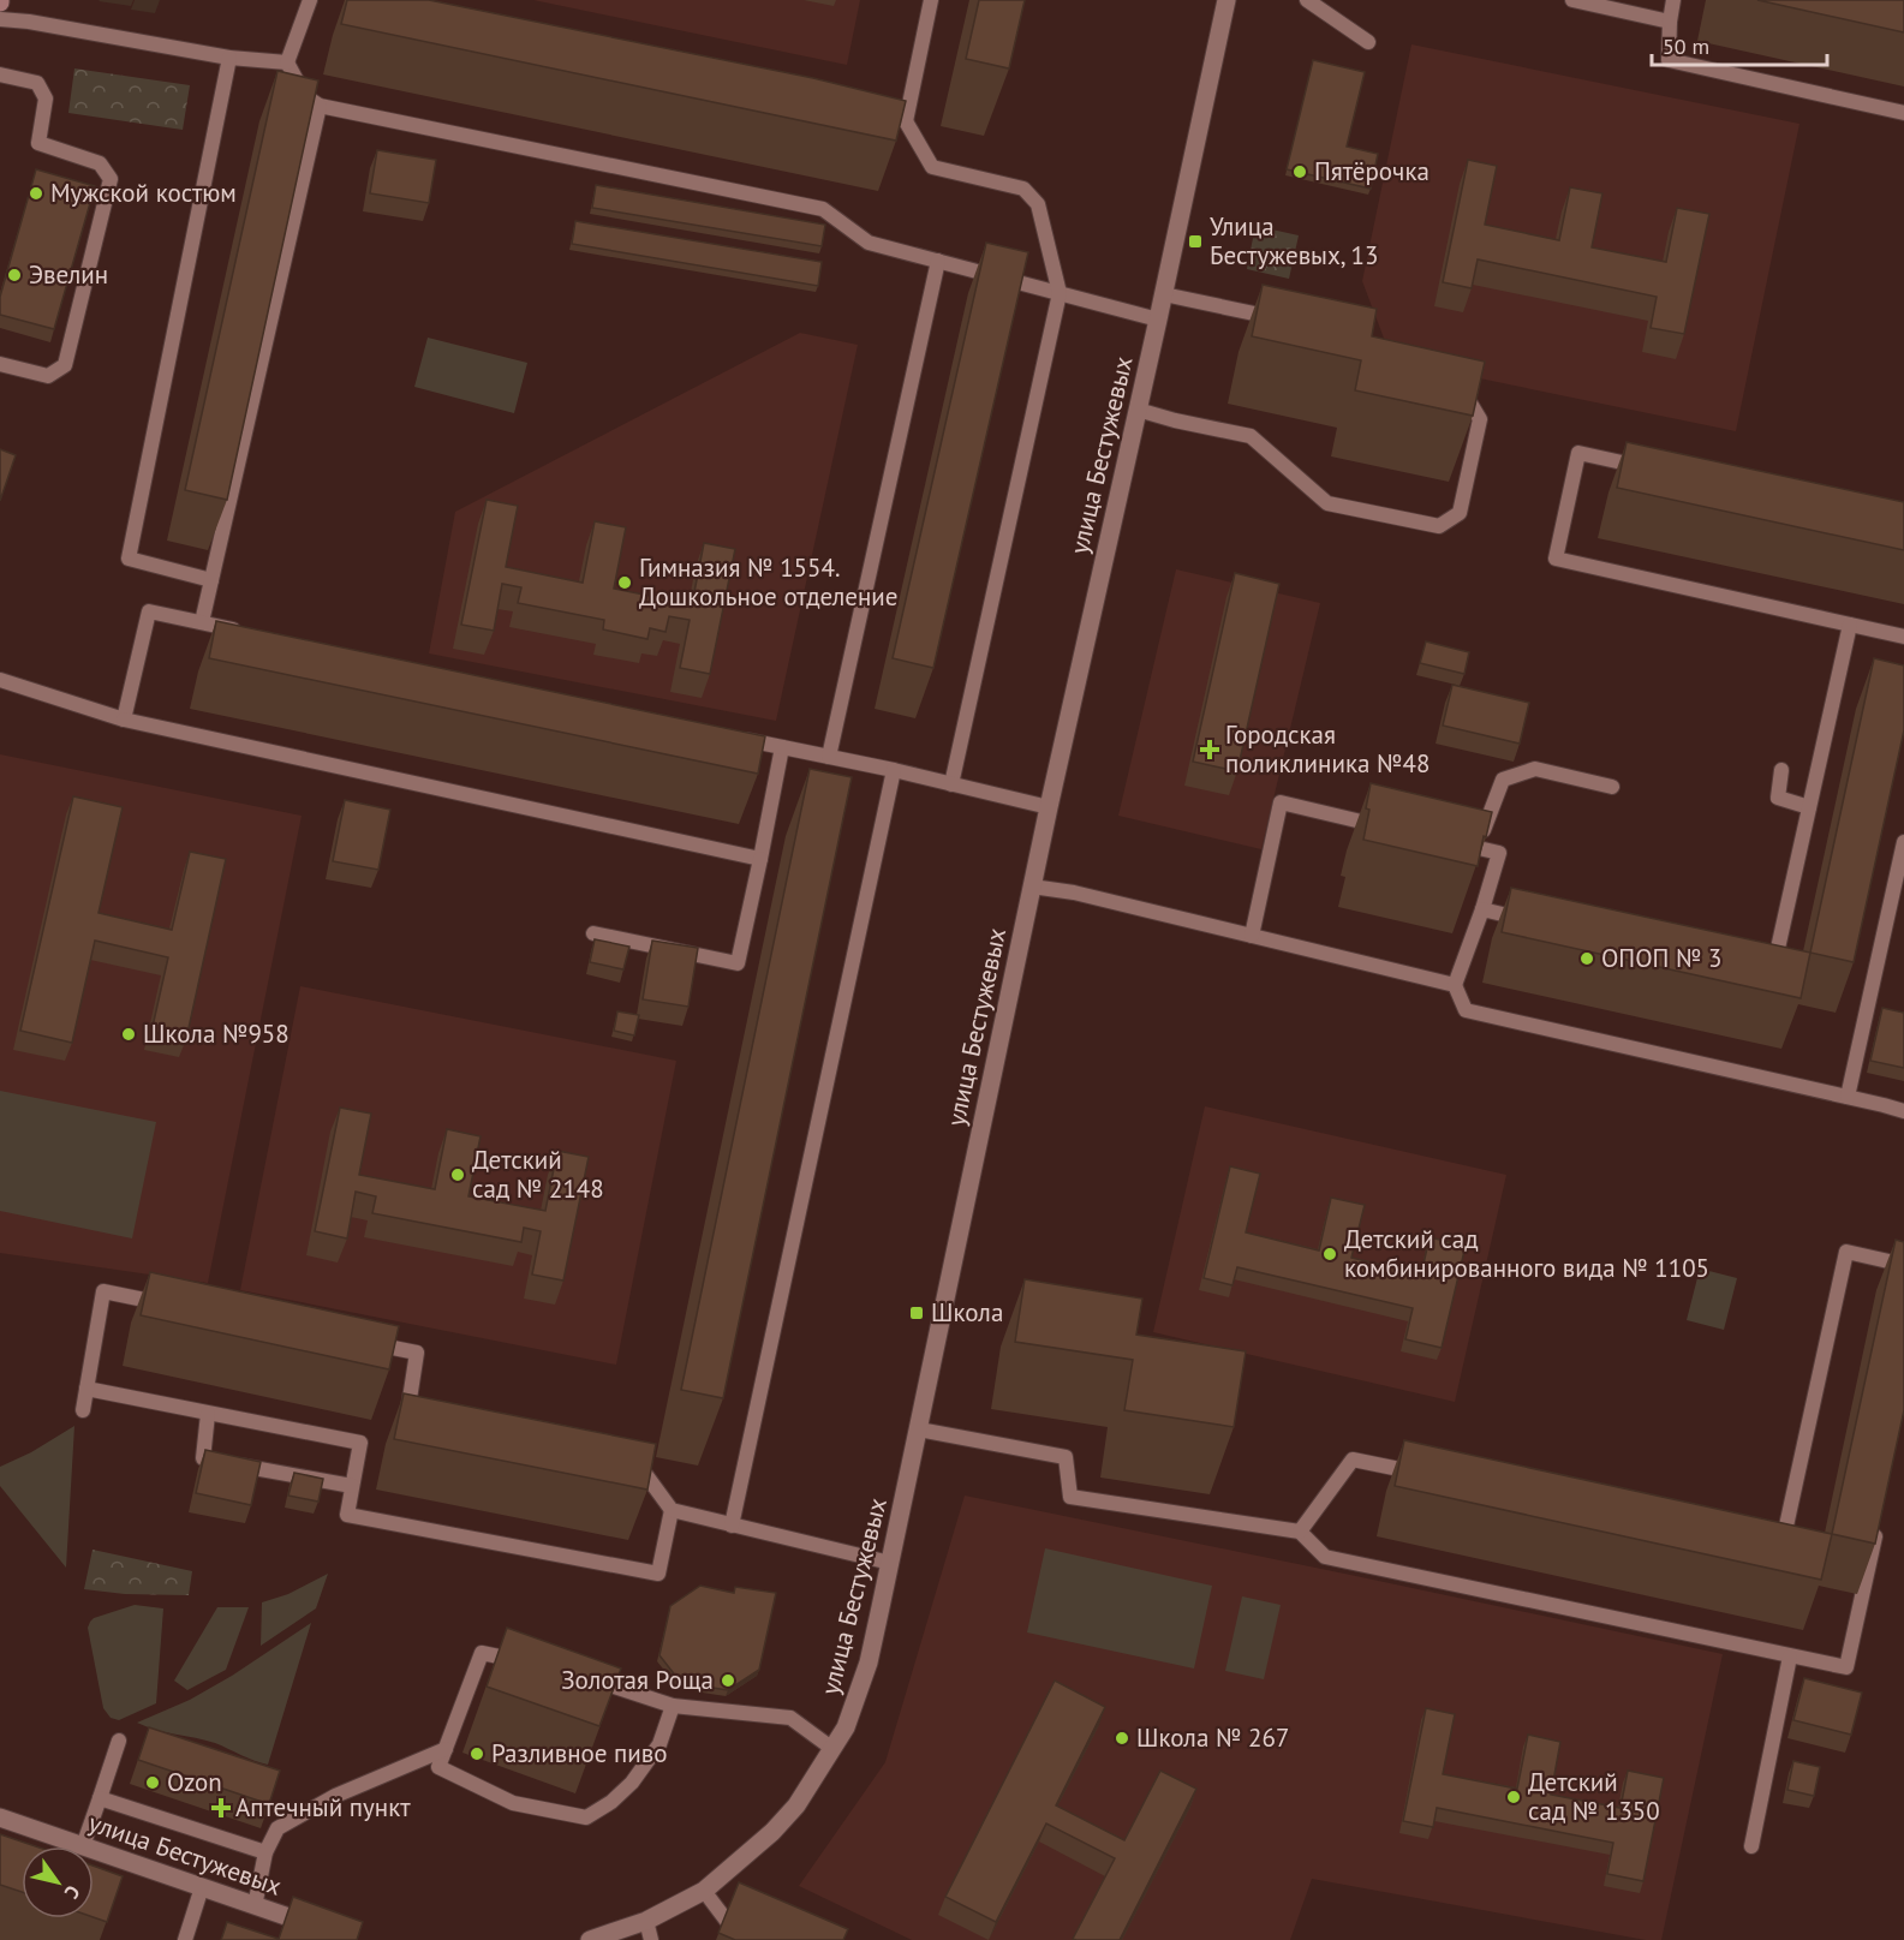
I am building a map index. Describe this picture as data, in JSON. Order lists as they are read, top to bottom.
{
  "streets": {
    "street": ["улица Бестужевых"]
  },
  "places": {
    "other": [
      "Пятёрочка",
      "Мужской костюм",
      "Эвелин",
      "Гимназия № 1554. Дошкольное отделение",
      "ОПОП № 3",
      "Школа №958",
      "Детский сад № 2148",
      "Детский сад комбинированного вида № 1105",
      "Золотая Роща",
      "Школа № 267",
      "Разливное пиво",
      "Ozon",
      "Детский сад № 1350"
    ],
    "transit": ["Улица Бестужевых, 13", "Школа"],
    "health": ["Городская поликлиника №48", "Аптечный пункт"]
  },
  "scale_bar": "50 m",
  "north": "bottom right"
}
